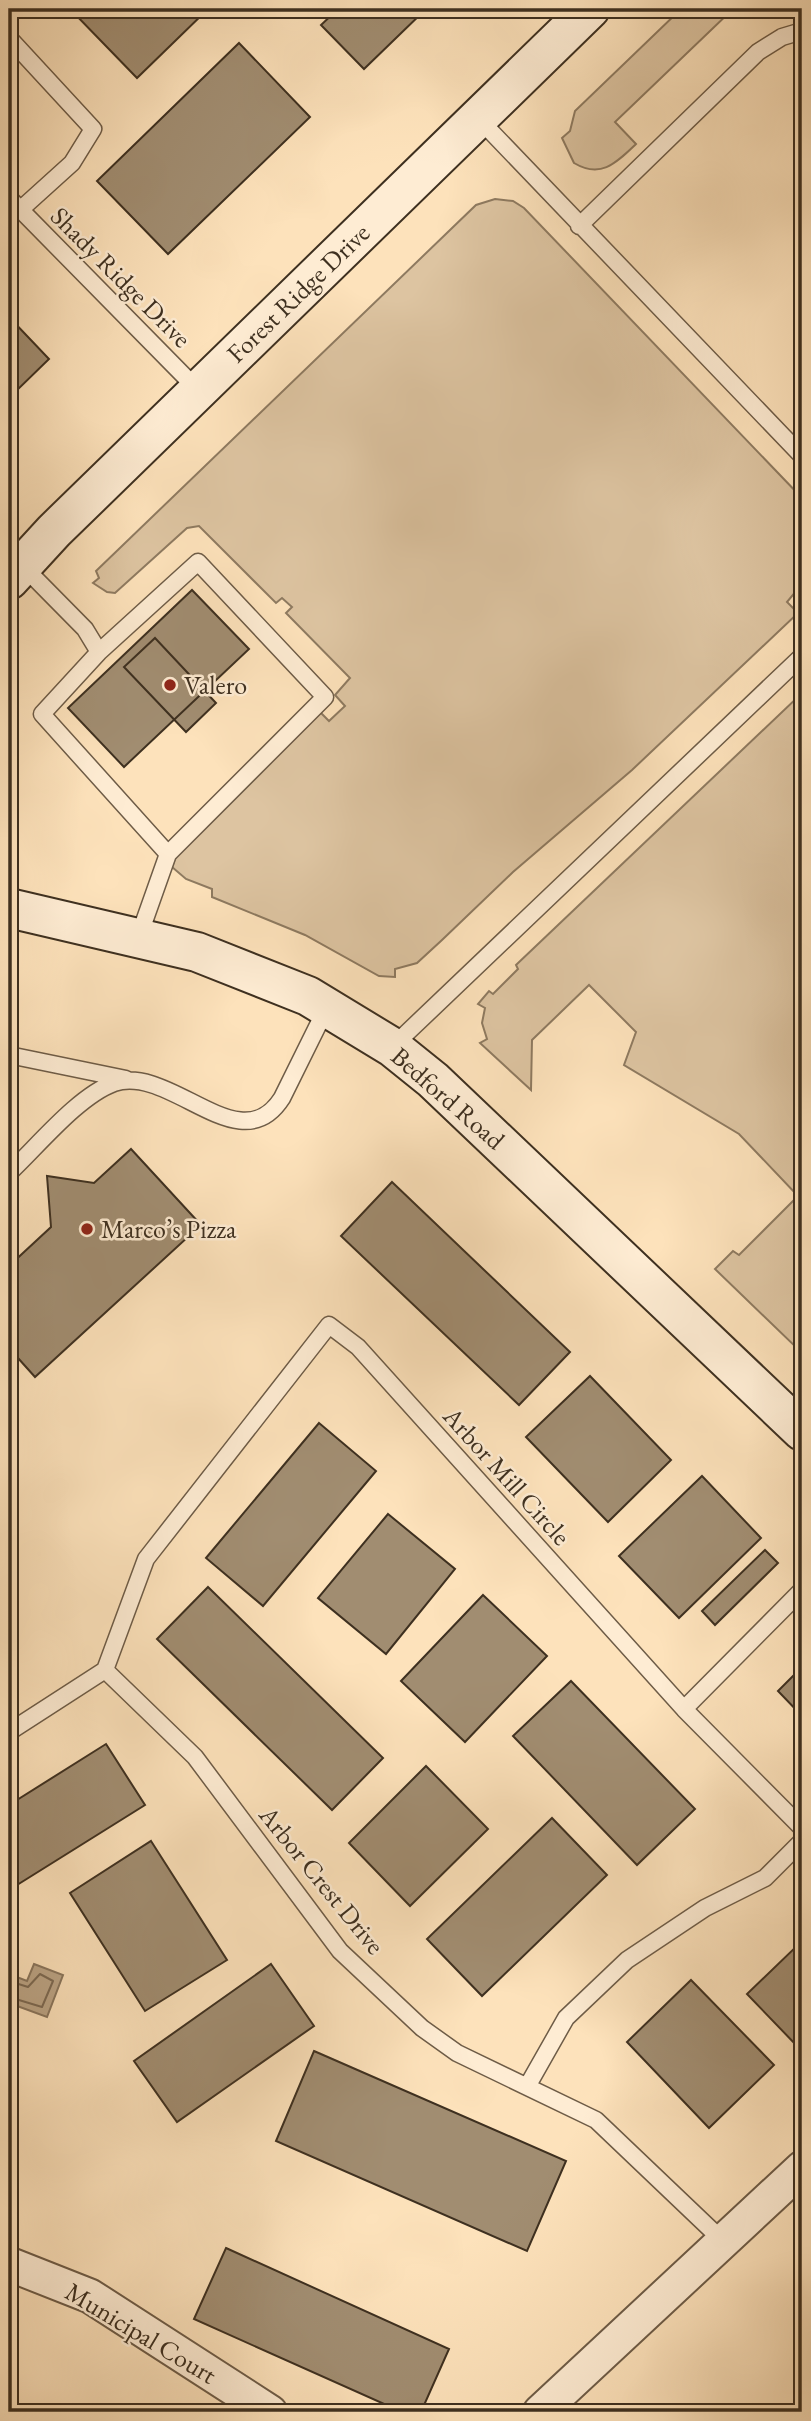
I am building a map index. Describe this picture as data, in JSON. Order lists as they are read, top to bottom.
{
  "streets": {
    "main road": ["Forest Ridge Drive", "Bedford Road"],
    "street": ["Municipal Court"],
    "lane": ["Shady Ridge Drive", "Arbor Mill Circle", "Arbor Crest Drive"]
  },
  "crossings": [
    ["Shady Ridge Drive", "Forest Ridge Drive"],
    ["Arbor Mill Circle", "Arbor Crest Drive"]
  ],
  "places": ["Valero", "Marco’s Pizza"]
}
